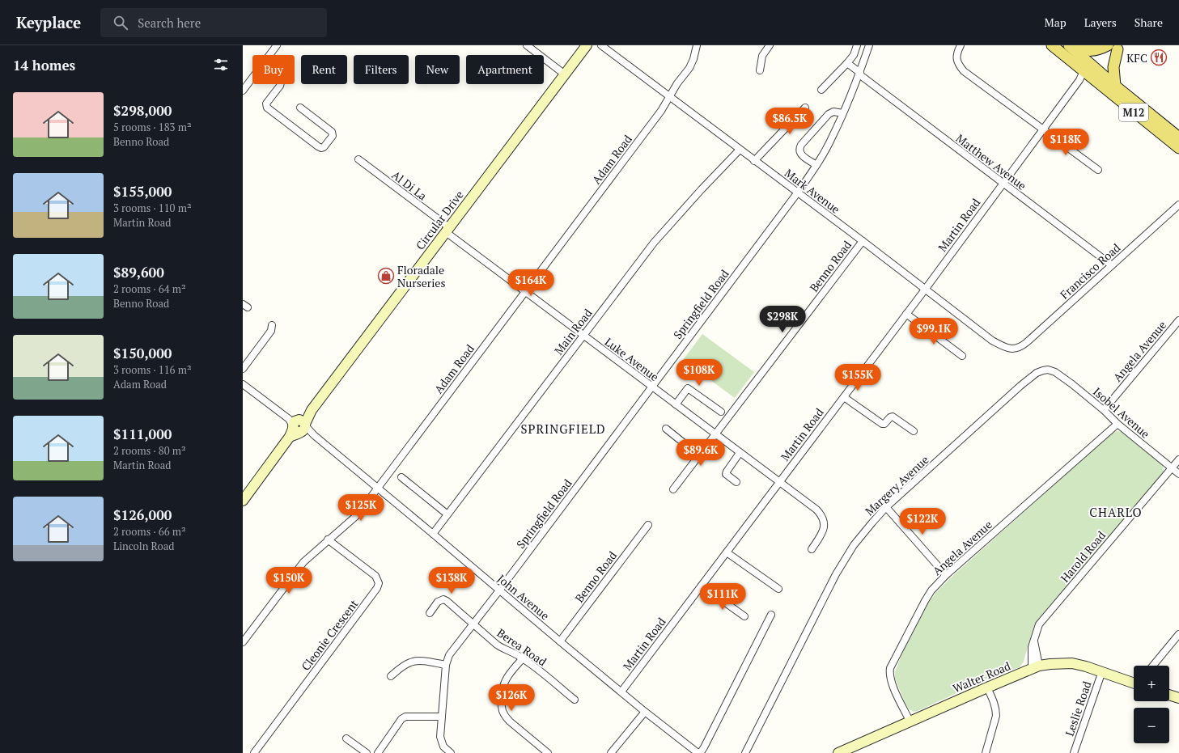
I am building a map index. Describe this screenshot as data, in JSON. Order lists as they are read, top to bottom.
{
  "streets": {
    "main road": ["M12"],
    "street": [
      "Adam Road",
      "Matthew Avenue",
      "Al Di La",
      "Mark Avenue",
      "Circular Drive",
      "Martin Road",
      "Benno Road",
      "Francisco Road",
      "Springfield Road",
      "Main Road",
      "Angela Avenue",
      "Luke Avenue",
      "Isobel Avenue",
      "Margery Avenue",
      "Harold Road",
      "John Avenue",
      "Cleonie Crescent",
      "Berea Road",
      "Walter Road",
      "Leslie Road"
    ]
  },
  "crossings": [
    ["M12", "Martin Road"],
    ["Adam Road", "Mark Avenue"],
    ["Adam Road", "Luke Avenue"],
    ["Adam Road", "John Avenue"],
    ["Adam Road", "Cleonie Crescent"],
    ["Matthew Avenue", "Martin Road"],
    ["Matthew Avenue", "Francisco Road"],
    ["Matthew Avenue", "Springfield Road"],
    ["Al Di La", "Circular Drive"],
    ["Al Di La", "Luke Avenue"],
    ["Mark Avenue", "Martin Road"],
    ["Mark Avenue", "Benno Road"],
    ["Mark Avenue", "Francisco Road"],
    ["Mark Avenue", "Springfield Road"],
    ["Mark Avenue", "Main Road"],
    ["Circular Drive", "Luke Avenue"],
    ["Circular Drive", "John Avenue"],
    ["Martin Road", "Luke Avenue"],
    ["Martin Road", "John Avenue"],
    ["Benno Road", "Luke Avenue"],
    ["Benno Road", "John Avenue"],
    ["Springfield Road", "Luke Avenue"],
    ["Springfield Road", "John Avenue"],
    ["Springfield Road", "Berea Road"],
    ["Main Road", "Luke Avenue"],
    ["Main Road", "John Avenue"],
    ["Angela Avenue", "Isobel Avenue"],
    ["Angela Avenue", "Walter Road"],
    ["Isobel Avenue", "Margery Avenue"],
    ["Isobel Avenue", "Harold Road"],
    ["Harold Road", "Walter Road"],
    ["Walter Road", "Leslie Road"]
  ],
  "districts": ["SPRINGFIELD", "CHARLO"],
  "places": {
    "restaurant": ["KFC"],
    "shop": ["Floradale Nurseries"]
  },
  "page": {
    "header": "Keyplace",
    "search": "Search here",
    "nav": ["Map", "Layers", "Share"],
    "heading": "14 homes",
    "chip": [
      "Buy",
      "Rent",
      "Filters",
      "New",
      "Apartment"
    ],
    "list": [
      {
        "name": "$298,000",
        "note": "5 rooms · 183 m² · Benno Road"
      },
      {
        "name": "$155,000",
        "note": "3 rooms · 110 m² · Martin Road"
      },
      {
        "name": "$89,600",
        "note": "2 rooms · 64 m² · Benno Road"
      },
      {
        "name": "$150,000",
        "note": "3 rooms · 116 m² · Adam Road"
      },
      {
        "name": "$111,000",
        "note": "2 rooms · 80 m² · Martin Road"
      },
      {
        "name": "$126,000",
        "note": "2 rooms · 66 m² · Lincoln Road"
      }
    ],
    "price": [
      "$86.5K",
      "$118K",
      "$164K",
      "$298K",
      "$99.1K",
      "$108K",
      "$155K",
      "$89.6K",
      "$125K",
      "$122K",
      "$150K",
      "$138K",
      "$111K",
      "$126K"
    ],
    "map_buttons": ["+", "−"]
  }
}
